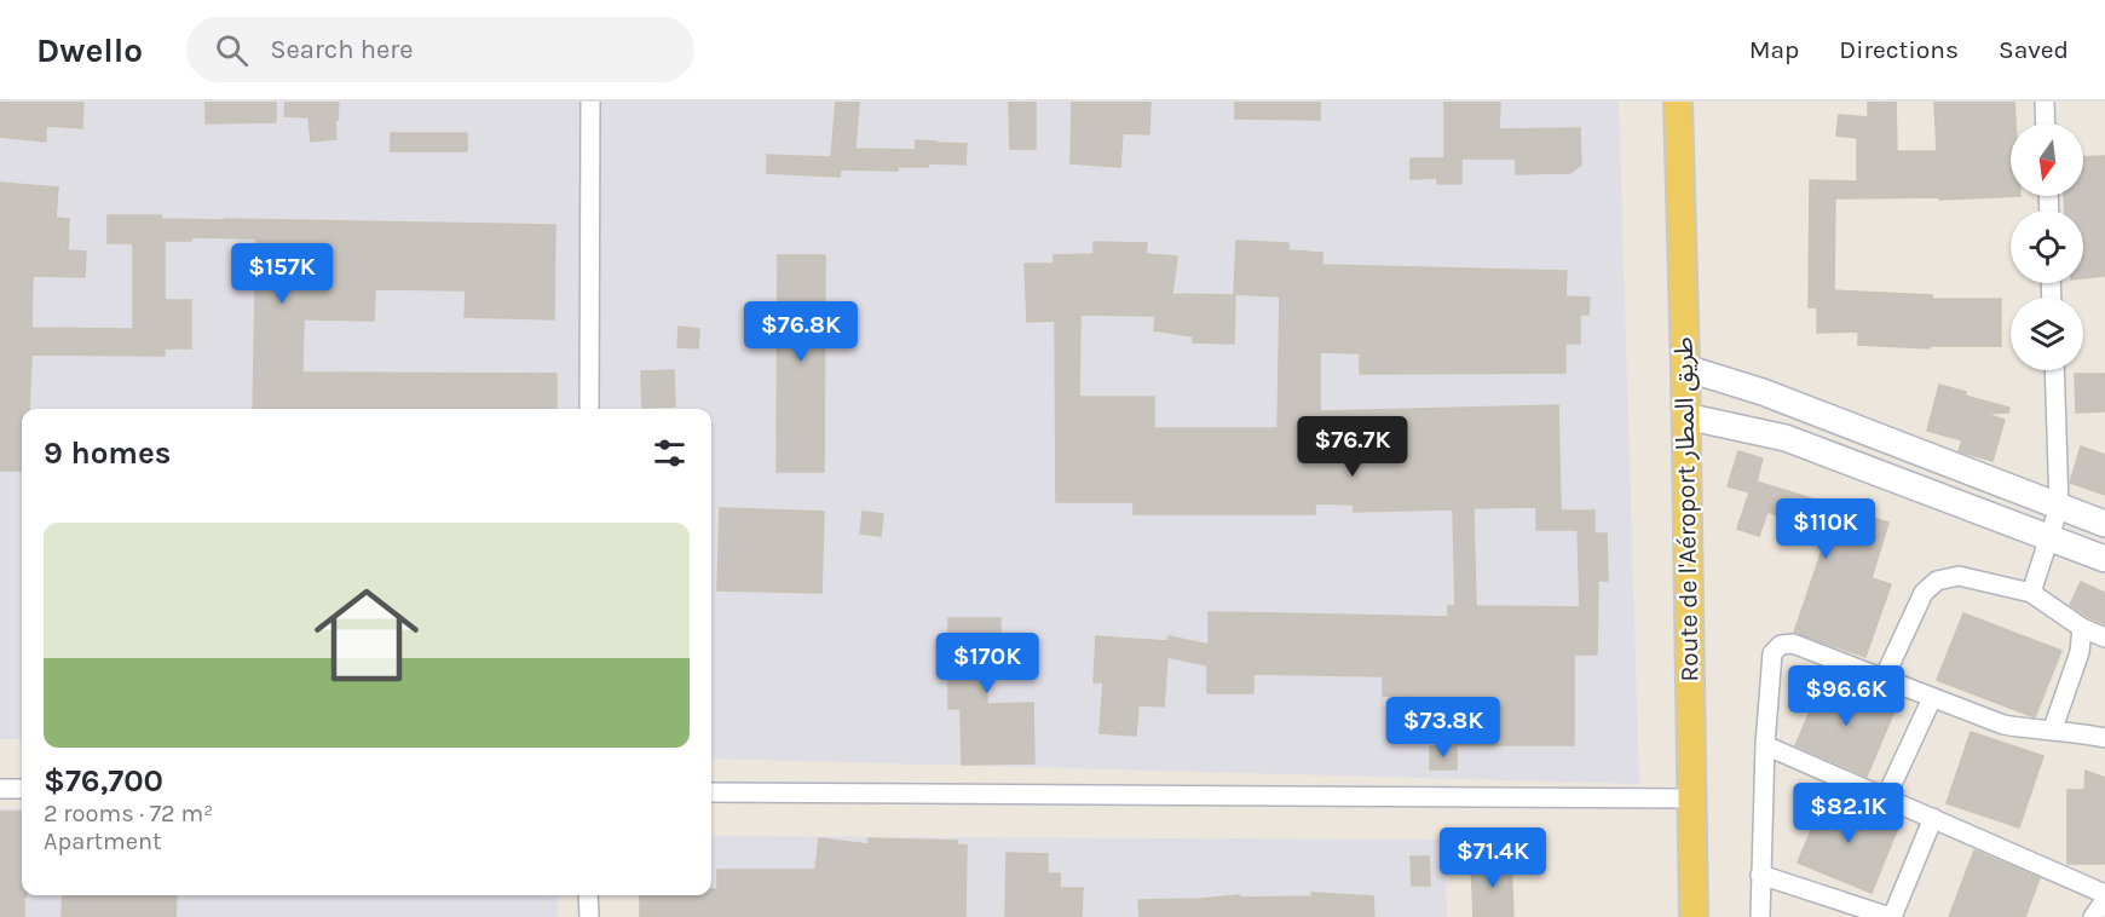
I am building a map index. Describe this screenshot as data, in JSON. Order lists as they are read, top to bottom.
{
  "streets": {
    "main road": ["Route de l'Aéroport طريق المطار"]
  },
  "north": "bottom",
  "page": {
    "header": "Dwello",
    "search": "Search here",
    "nav": ["Map", "Directions", "Saved"],
    "price": [
      "$157K",
      "$76.8K",
      "$76.7K",
      "$110K",
      "$170K",
      "$96.6K",
      "$73.8K",
      "$82.1K",
      "$71.4K"
    ],
    "heading": "9 homes",
    "list": [
      {
        "name": "$76,700",
        "note": "2 rooms · 72 m² · Apartment"
      }
    ]
  }
}
